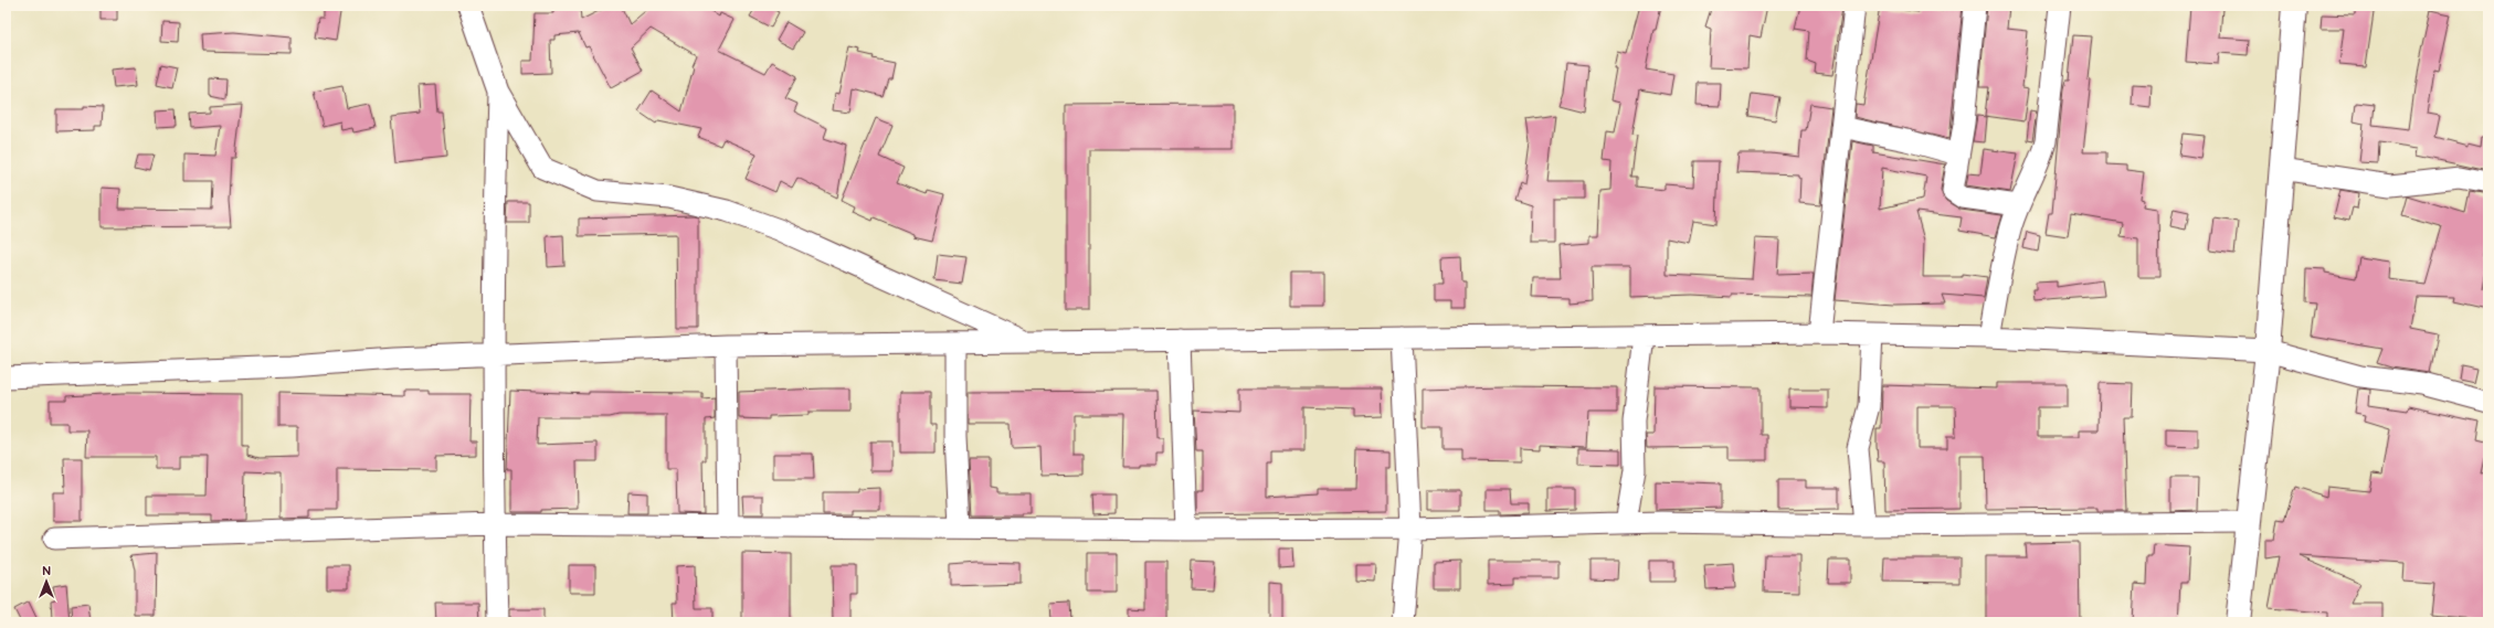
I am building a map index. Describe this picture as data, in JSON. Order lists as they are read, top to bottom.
{
  "north": "top"
}
